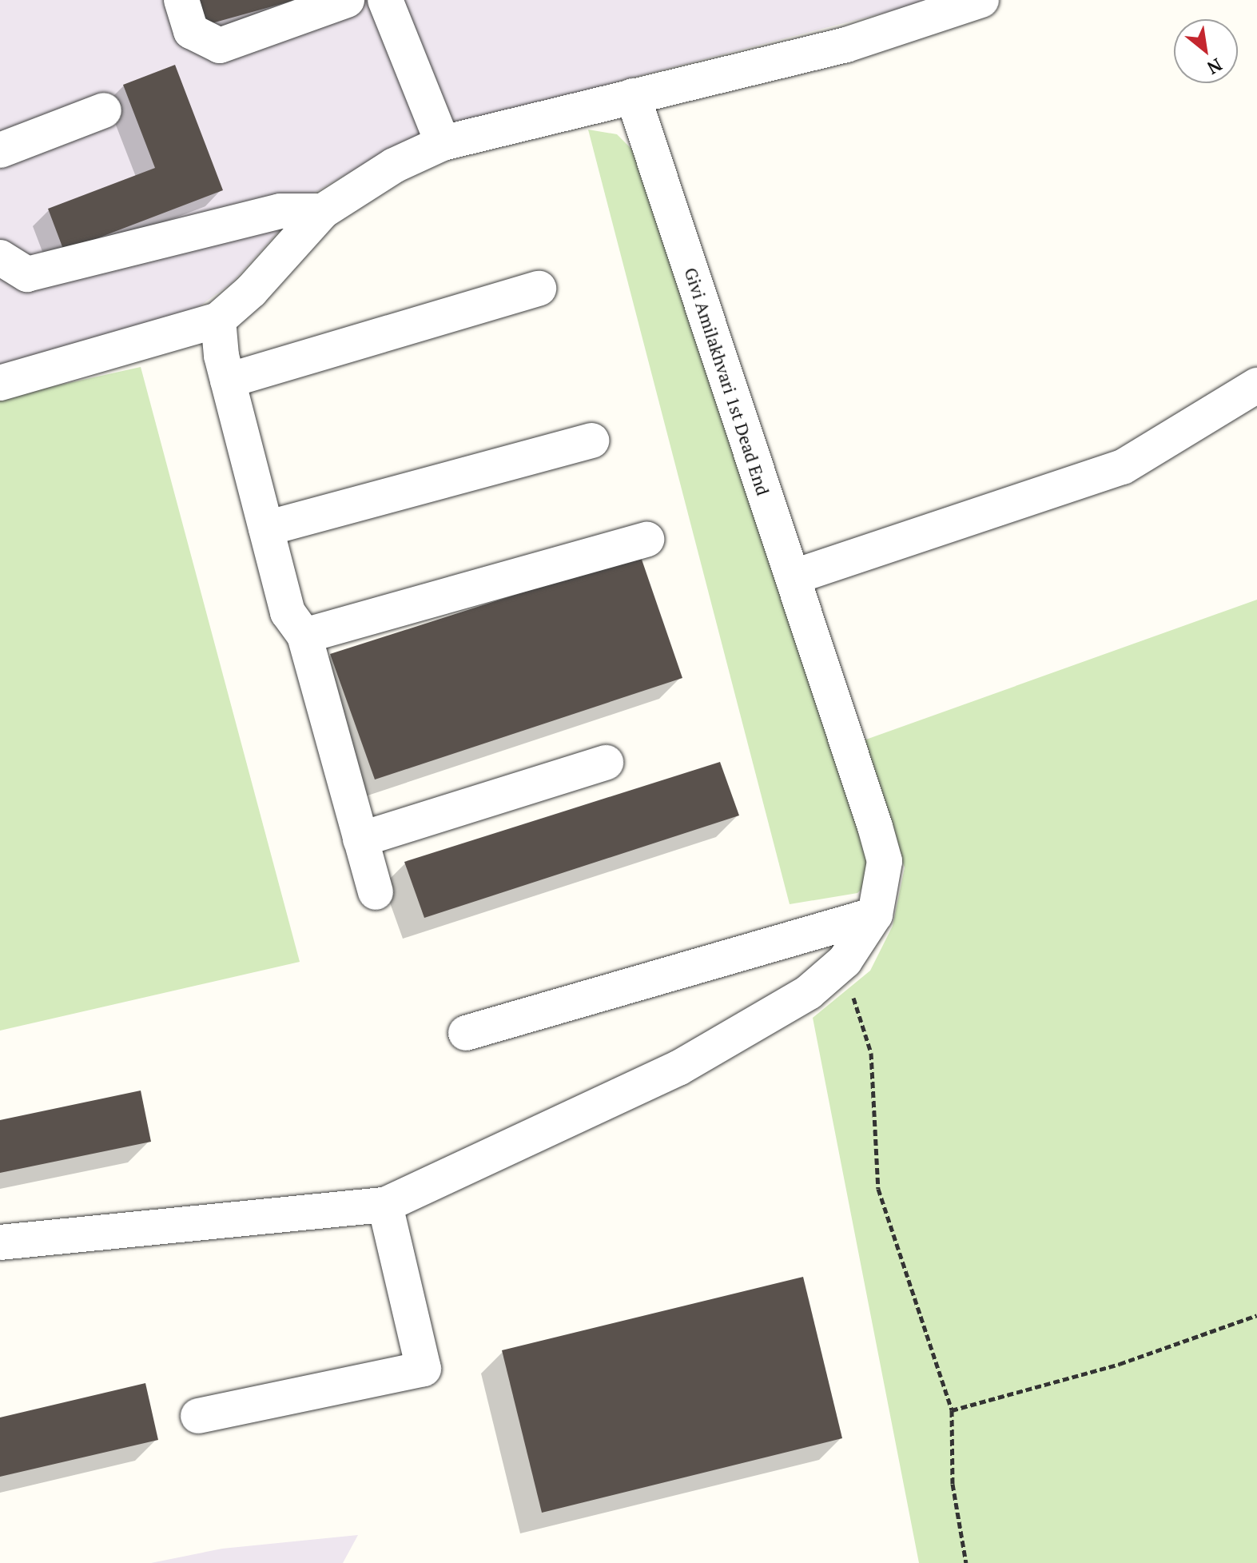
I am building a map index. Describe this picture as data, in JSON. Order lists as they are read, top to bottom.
{
  "streets": {
    "street": ["Givi Amilakhvari 1st Dead End"]
  },
  "north": "bottom right"
}
